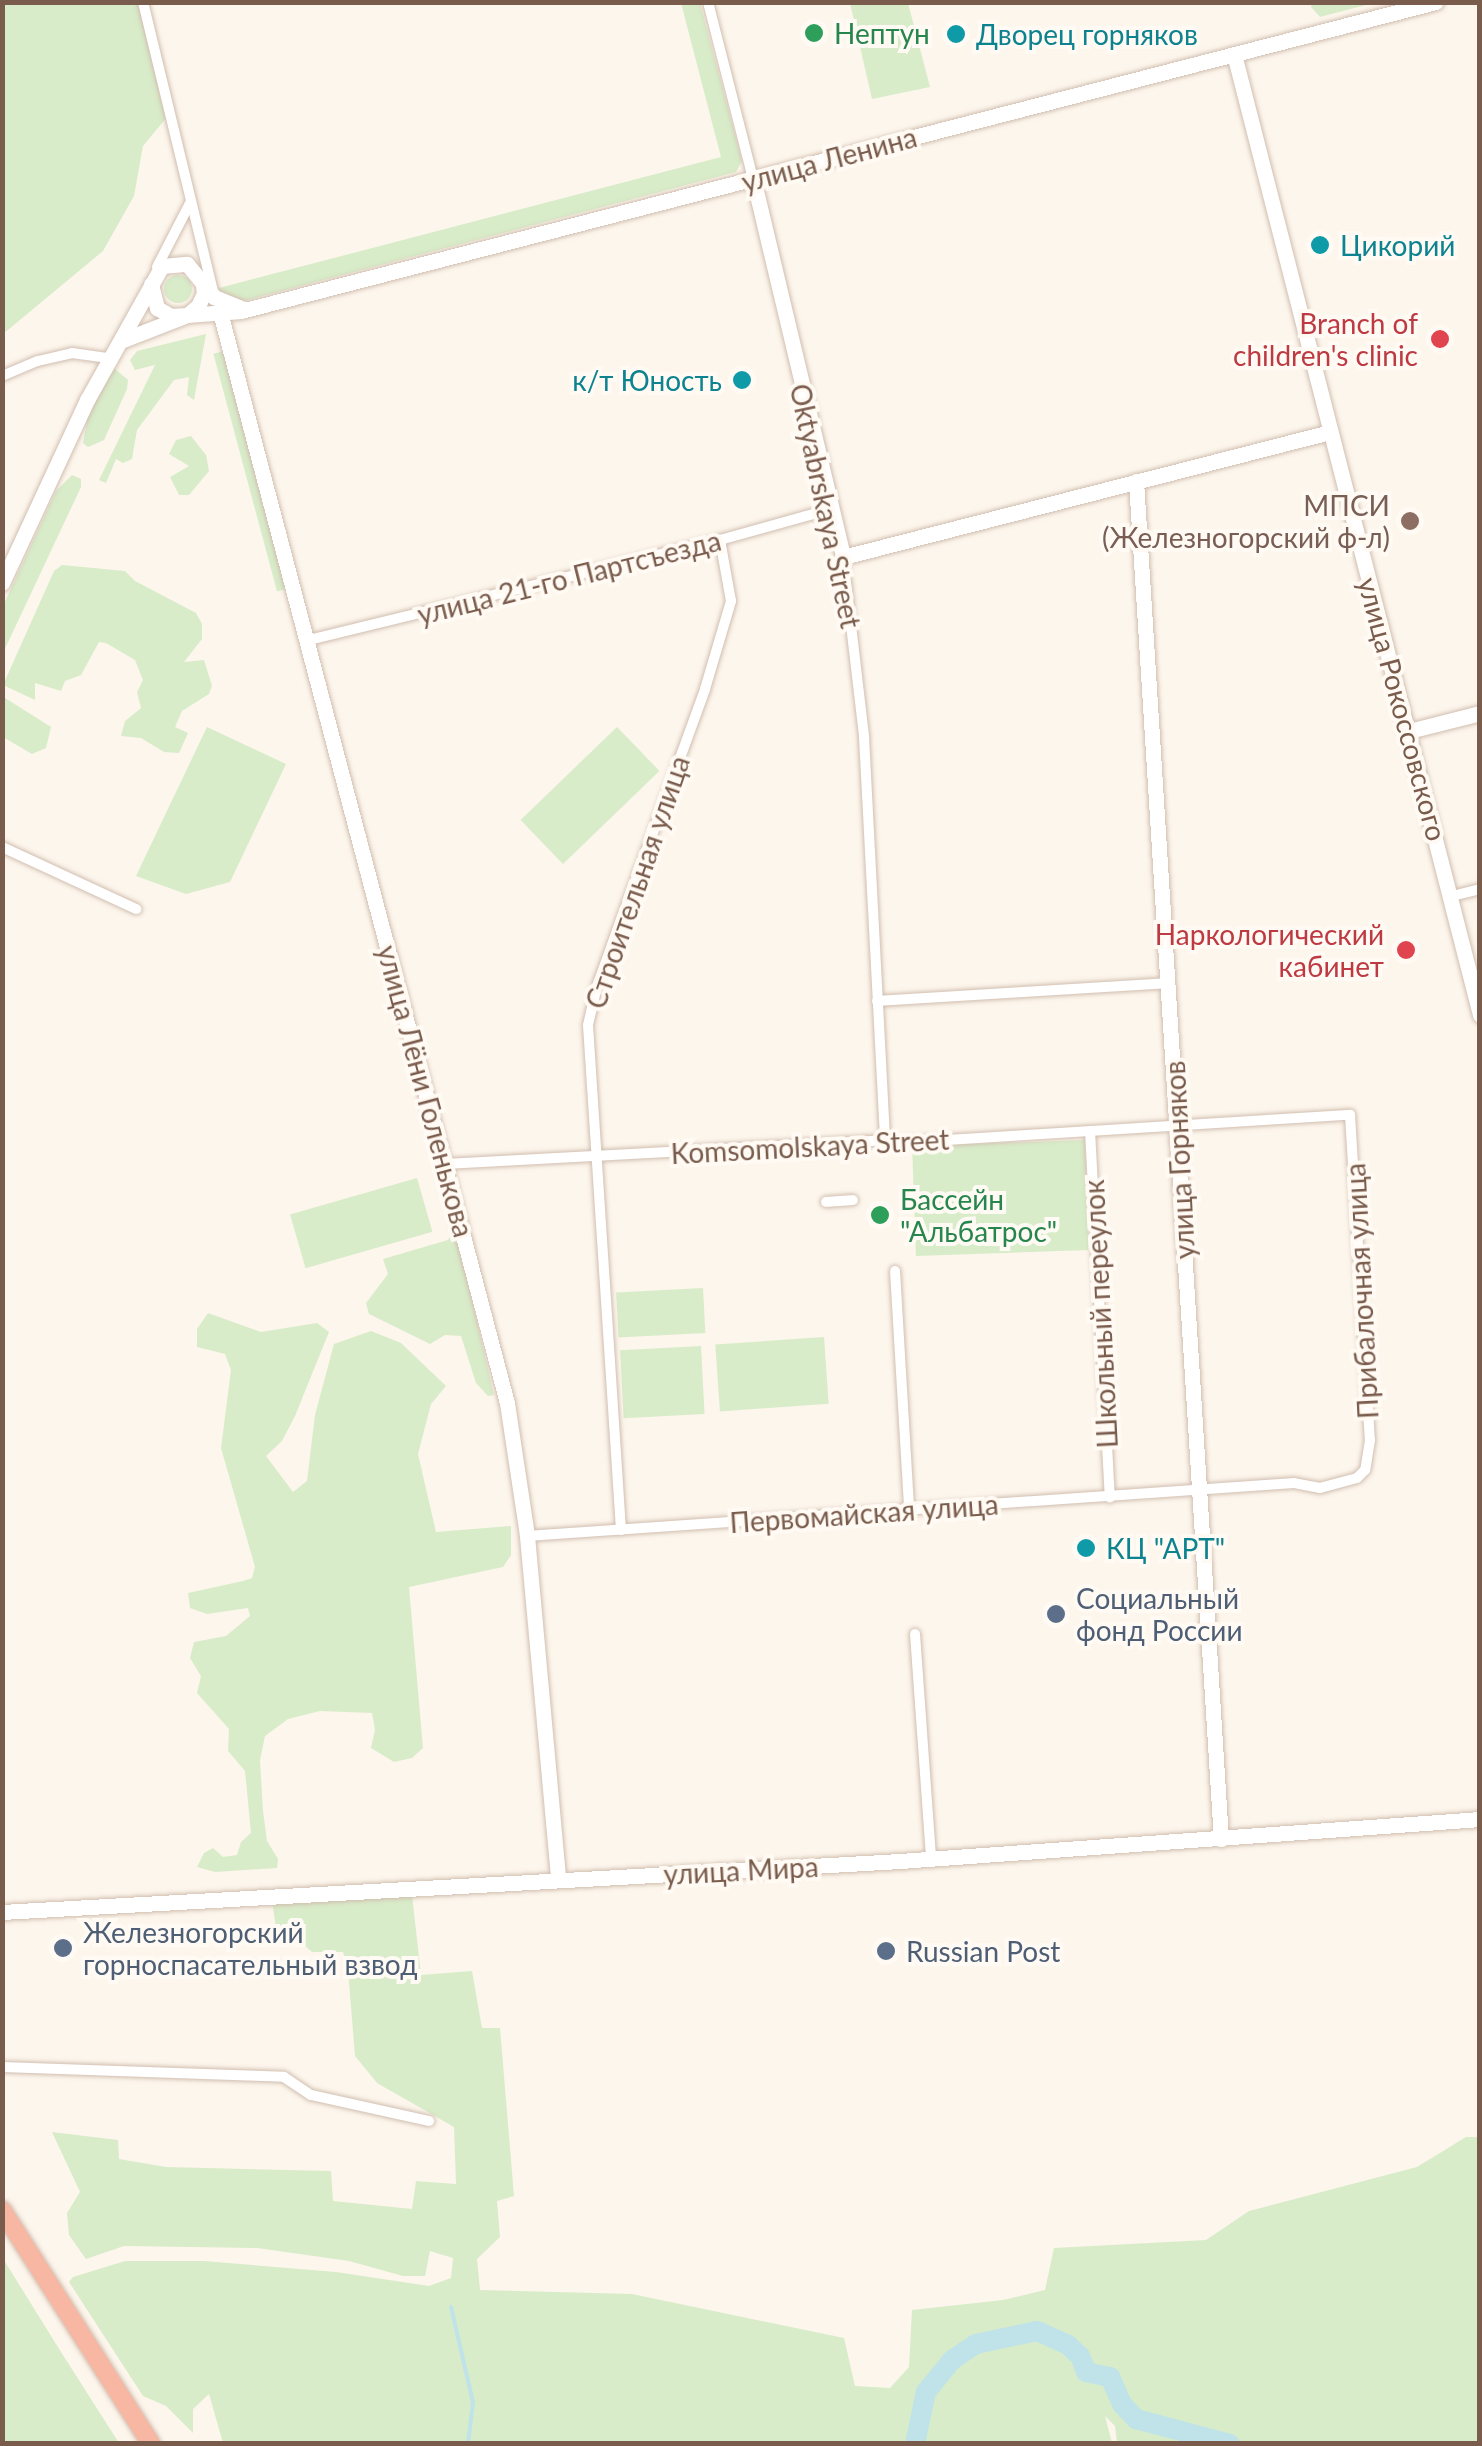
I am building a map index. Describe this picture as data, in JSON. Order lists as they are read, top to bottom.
{
  "streets": {
    "main road": [
      "улица Ленина",
      "Oktyabrskaya Street",
      "улица Рокоссовского",
      "улица Лёни Голенькова",
      "улица Горняков",
      "улица Мира"
    ],
    "street": [
      "улица 21-го Партсъезда",
      "Строительная улица",
      "Komsomolskaya Street",
      "Прибалочная улица",
      "Школьный переулок",
      "Первомайская улица"
    ]
  },
  "crossings": [
    ["улица Ленина", "Oktyabrskaya Street"],
    ["улица Ленина", "улица Рокоссовского"],
    ["улица Ленина", "улица Лёни Голенькова"],
    ["Oktyabrskaya Street", "улица 21-го Партсъезда"],
    ["Oktyabrskaya Street", "Komsomolskaya Street"],
    ["улица 21-го Партсъезда", "Строительная улица"],
    ["улица 21-го Партсъезда", "улица Лёни Голенькова"],
    ["Строительная улица", "Komsomolskaya Street"],
    ["Строительная улица", "Первомайская улица"],
    ["улица Лёни Голенькова", "Komsomolskaya Street"],
    ["улица Лёни Голенькова", "Первомайская улица"],
    ["улица Лёни Голенькова", "улица Мира"],
    ["Komsomolskaya Street", "улица Горняков"],
    ["Komsomolskaya Street", "Прибалочная улица"],
    ["Komsomolskaya Street", "Школьный переулок"],
    ["улица Горняков", "Прибалочная улица"],
    ["улица Горняков", "Первомайская улица"],
    ["улица Горняков", "улица Мира"],
    ["Прибалочная улица", "Первомайская улица"],
    ["Школьный переулок", "Первомайская улица"]
  ],
  "places": [
    "Нептун",
    "Дворец горняков",
    "Цикорий",
    "Branch of children's clinic",
    "к/т Юность",
    "МПСИ (Железногорский ф-л)",
    "Наркологический кабинет",
    "Бассейн \"Альбатрос\"",
    "КЦ \"АРТ\"",
    "Социальный фонд России",
    "Железногорский горноспасательный взвод",
    "Russian Post"
  ]
}
